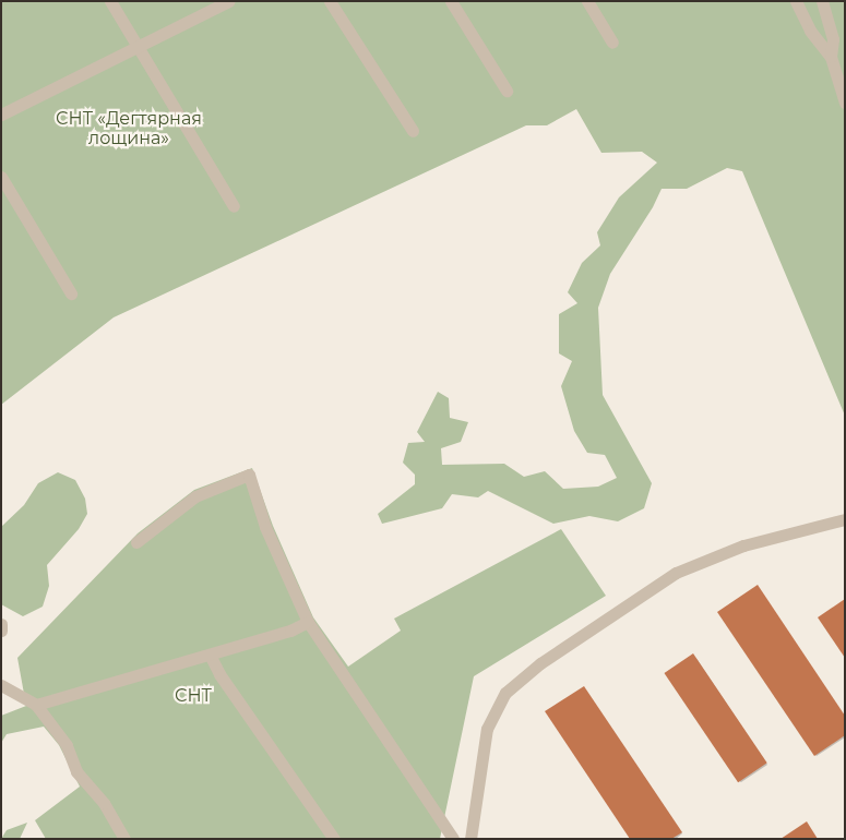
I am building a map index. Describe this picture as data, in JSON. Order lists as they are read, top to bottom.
{
  "parks": ["СНТ «Дегтярная лощина»", "СНТ"]
}
